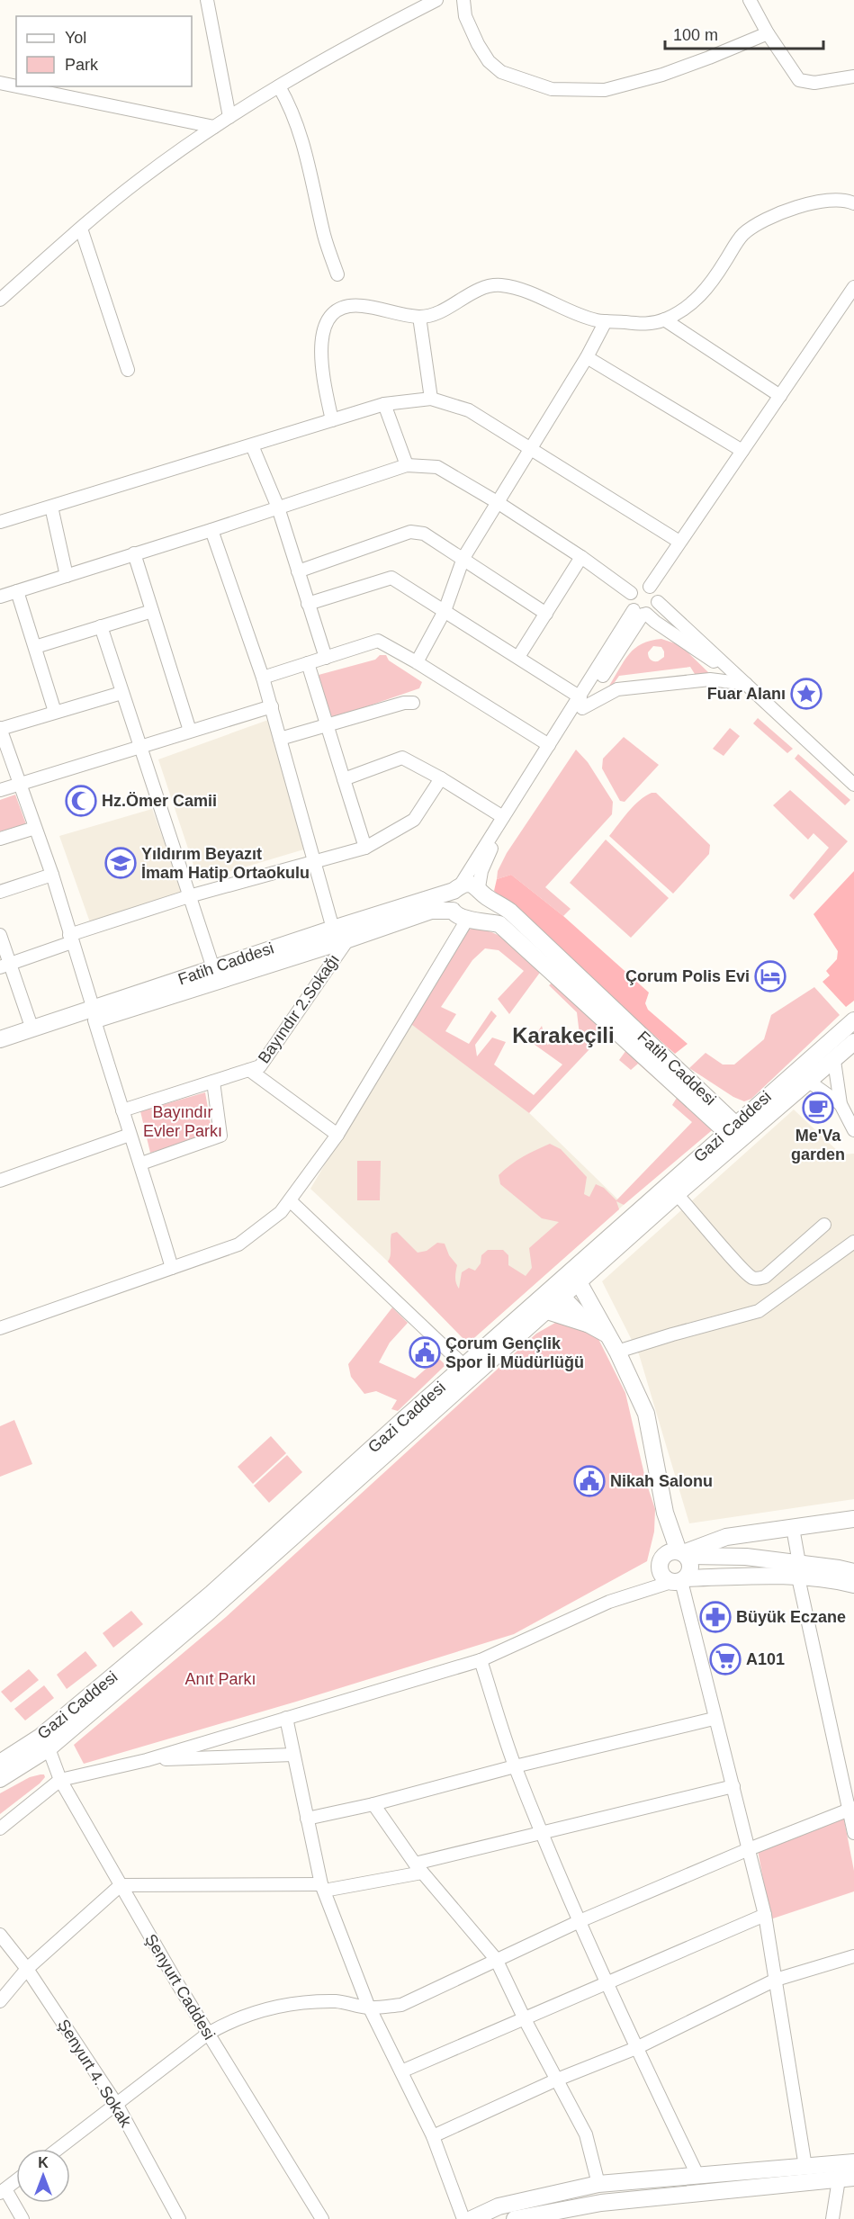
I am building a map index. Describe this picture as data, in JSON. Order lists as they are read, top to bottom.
{
  "streets": {
    "street": [
      "Fatih Caddesi",
      "Bayındır 2.Sokağı",
      "Gazi Caddesi",
      "Şenyurt Caddesi",
      "Şenyurt 4. Sokak"
    ]
  },
  "crossings": [
    ["Fatih Caddesi", "Bayındır 2.Sokağı"],
    ["Fatih Caddesi", "Gazi Caddesi"],
    ["Gazi Caddesi", "Şenyurt Caddesi"]
  ],
  "districts": ["Karakeçili"],
  "parks": ["Bayındır Evler Parkı", "Anıt Parkı"],
  "places": {
    "place": ["Fuar Alanı"],
    "mosque": ["Hz.Ömer Camii"],
    "school or university": ["Yıldırım Beyazıt İmam Hatip Ortaokulu"],
    "hotel": ["Çorum Polis Evi"],
    "cafe": ["Me'Va garden"],
    "public building": ["Çorum Gençlik Spor İl Müdürlüğü", "Nikah Salonu"],
    "pharmacy": ["Büyük Eczane"],
    "supermarket": ["A101"]
  },
  "legend": ["Yol", "Park"],
  "scale_bar": "100 m",
  "north": "top"
}
